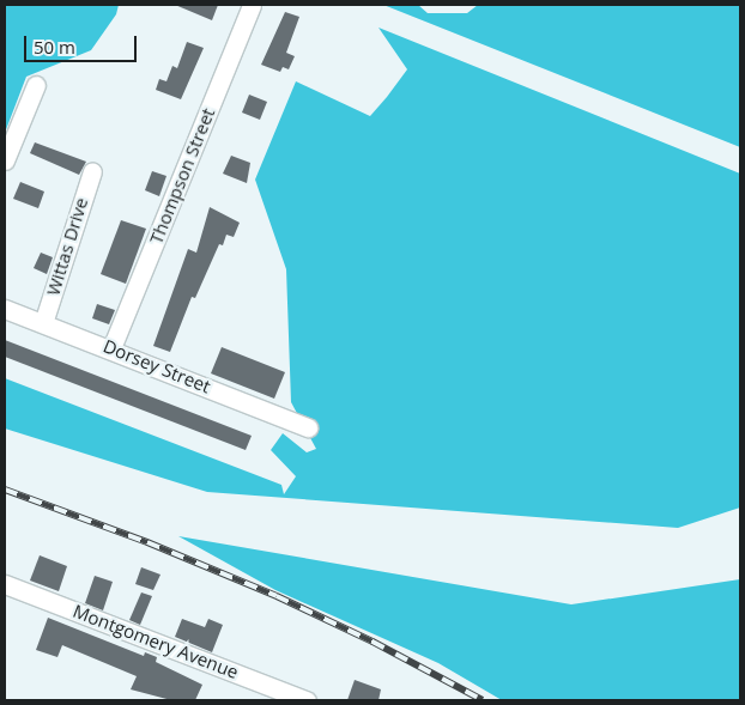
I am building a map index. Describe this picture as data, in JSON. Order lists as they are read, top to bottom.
{
  "streets": {
    "street": [
      "Thompson Street",
      "Wittas Drive",
      "Dorsey Street",
      "Montgomery Avenue"
    ]
  },
  "crossings": [
    ["Thompson Street", "Dorsey Street"],
    ["Wittas Drive", "Dorsey Street"]
  ],
  "scale_bar": "50 m"
}
